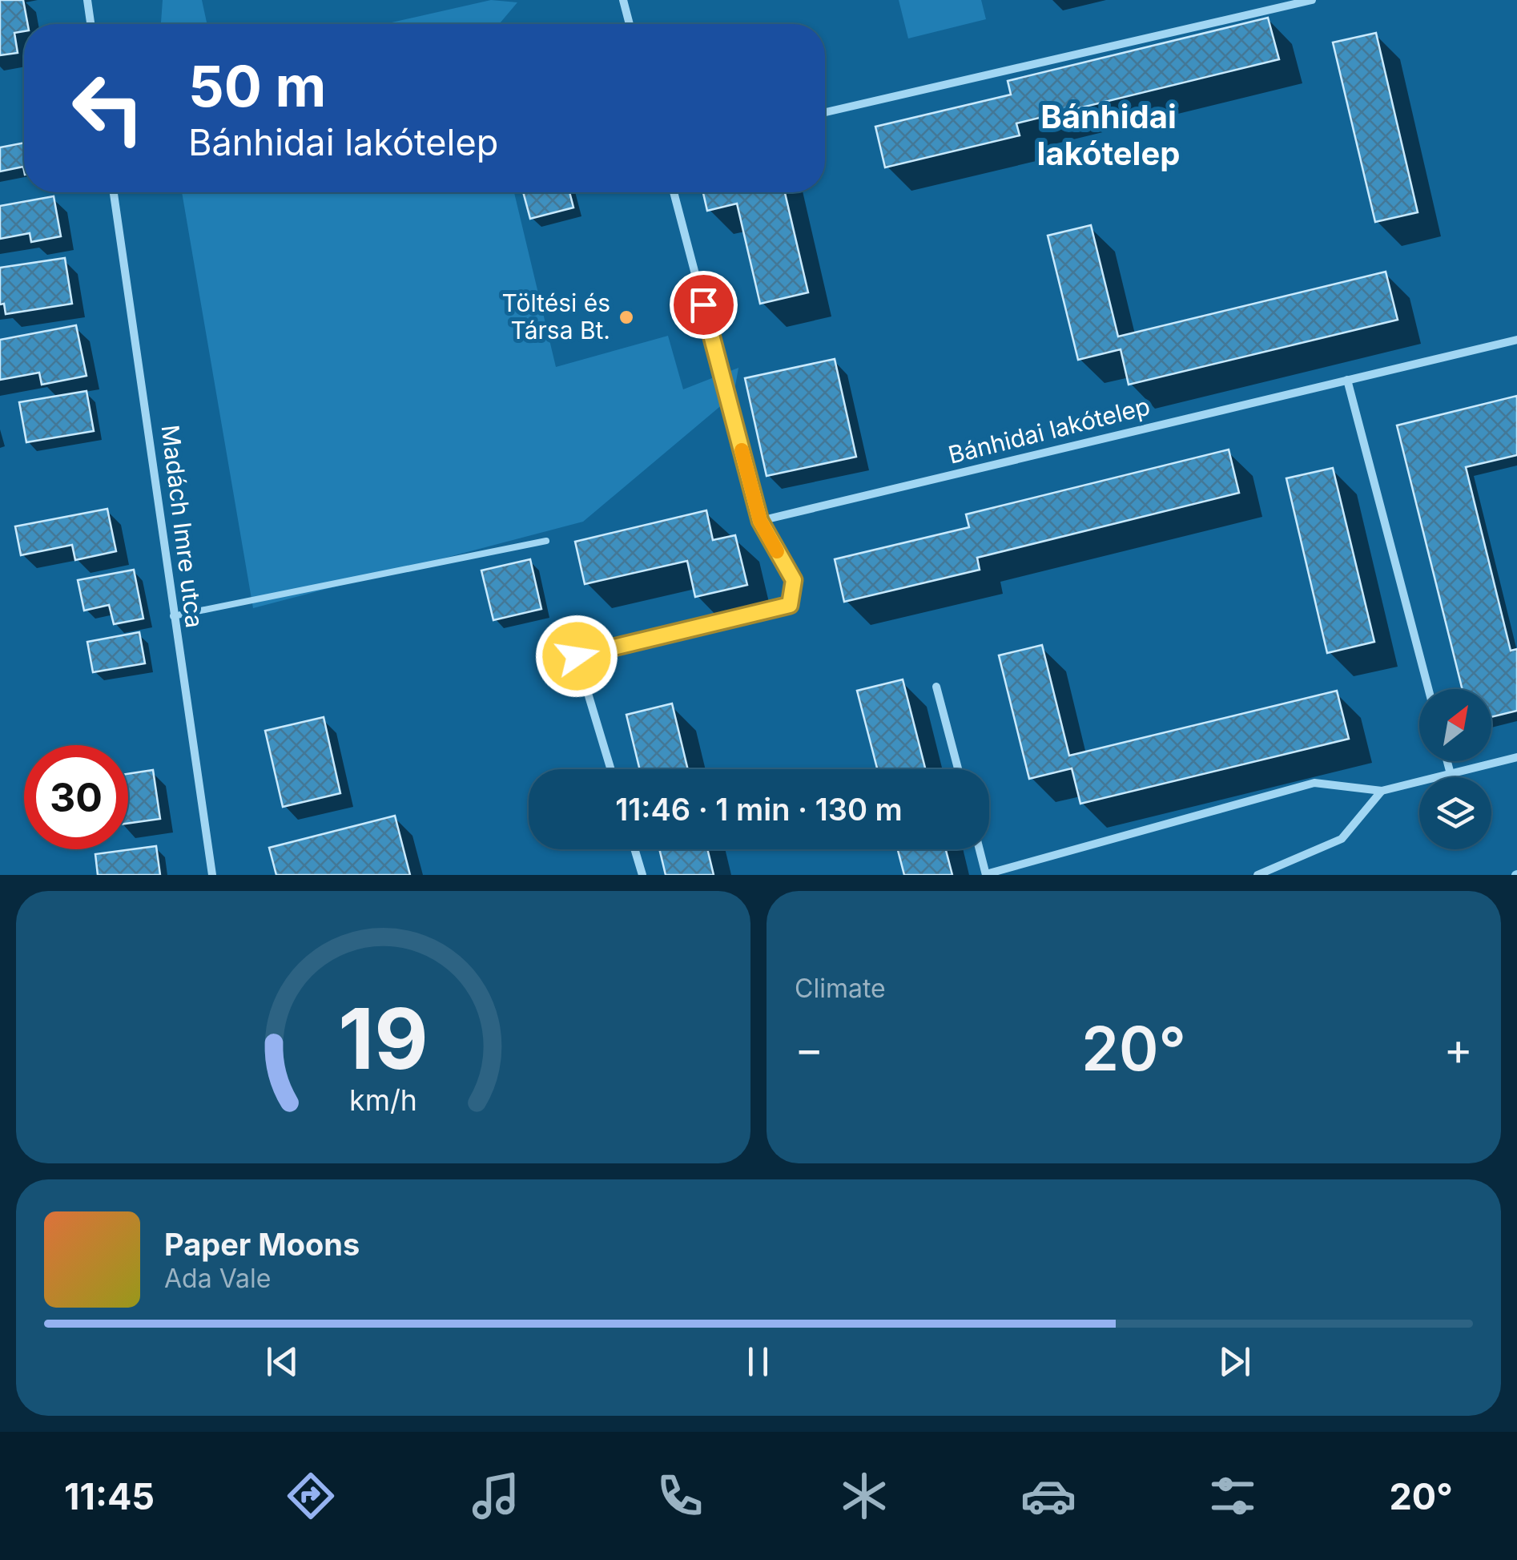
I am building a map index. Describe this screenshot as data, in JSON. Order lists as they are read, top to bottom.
{
  "streets": {
    "street": ["Bánhidai lakótelep", "Madách Imre utca"]
  },
  "districts": ["Bánhidai lakótelep"],
  "places": ["Töltési és Társa Bt."],
  "north": "top right",
  "page": {
    "turn": ["50 m", "Bánhidai lakótelep"],
    "limit": "30",
    "trip": "11:46 · 1 min · 130 m",
    "tile": "Climate",
    "heat": ["−", "20°", "+"],
    "song": ["Paper Moons", "Ada Vale"],
    "tabs": ["11:45", "20°"],
    "gauge": ["19", "km/h"]
  }
}
